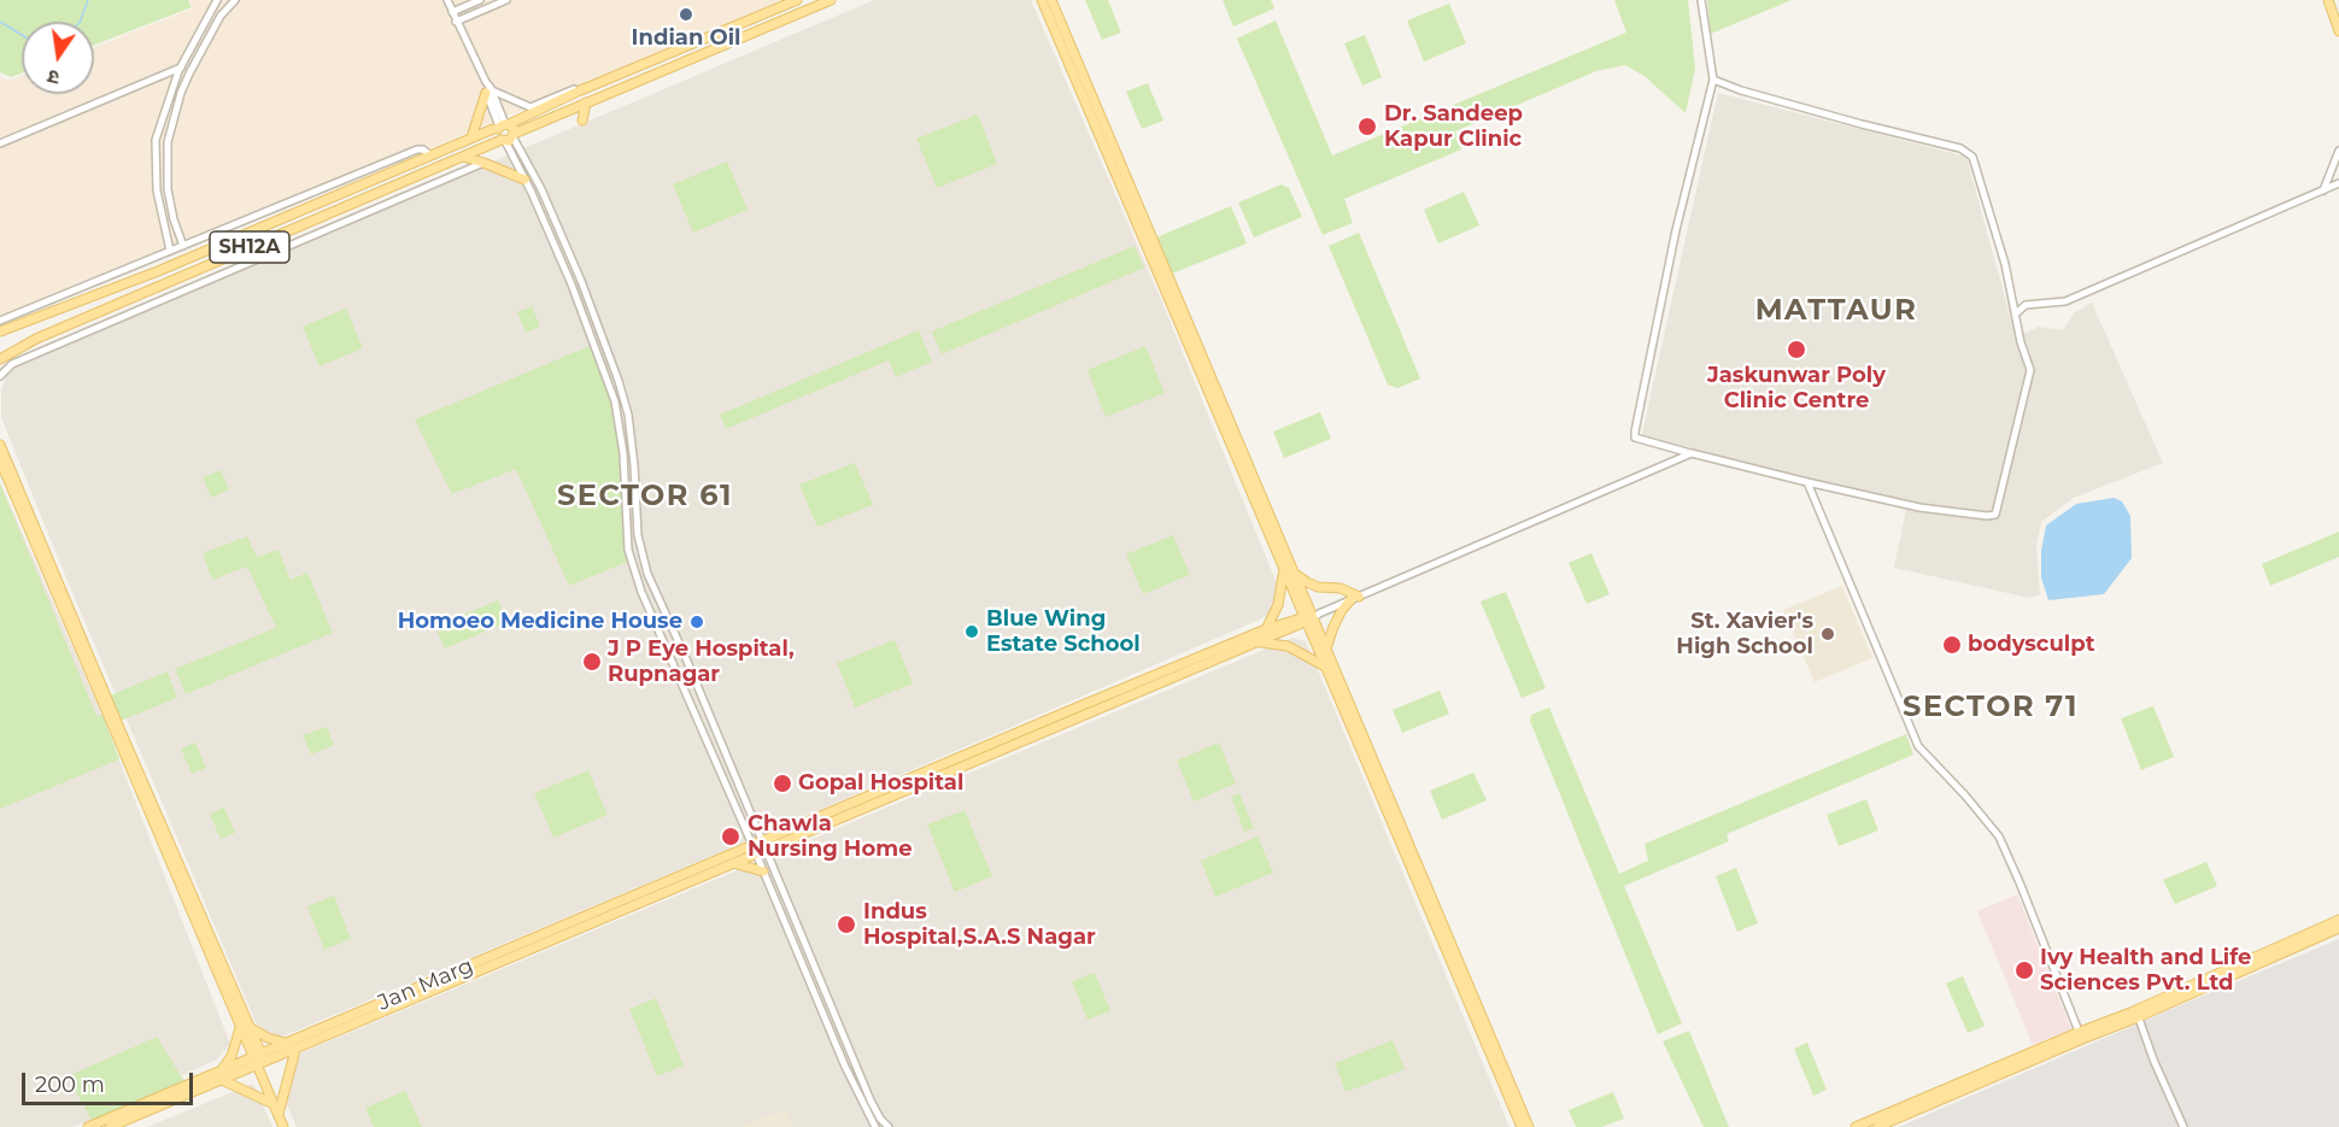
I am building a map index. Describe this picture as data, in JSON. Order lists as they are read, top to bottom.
{
  "streets": {
    "main road": ["SH12A", "Jan Marg"]
  },
  "districts": ["MATTAUR", "SECTOR 61", "SECTOR 71"],
  "places": [
    "Indian Oil",
    "Dr. Sandeep Kapur Clinic",
    "Jaskunwar Poly Clinic Centre",
    "Homoeo Medicine House",
    "Blue Wing Estate School",
    "St. Xavier's High School",
    "bodysculpt",
    "J P Eye Hospital, Rupnagar",
    "Gopal Hospital",
    "Chawla Nursing Home",
    "Indus Hospital,S.A.S Nagar",
    "Ivy Health and Life Sciences Pvt. Ltd"
  ],
  "scale_bar": "200 m",
  "north": "bottom"
}
